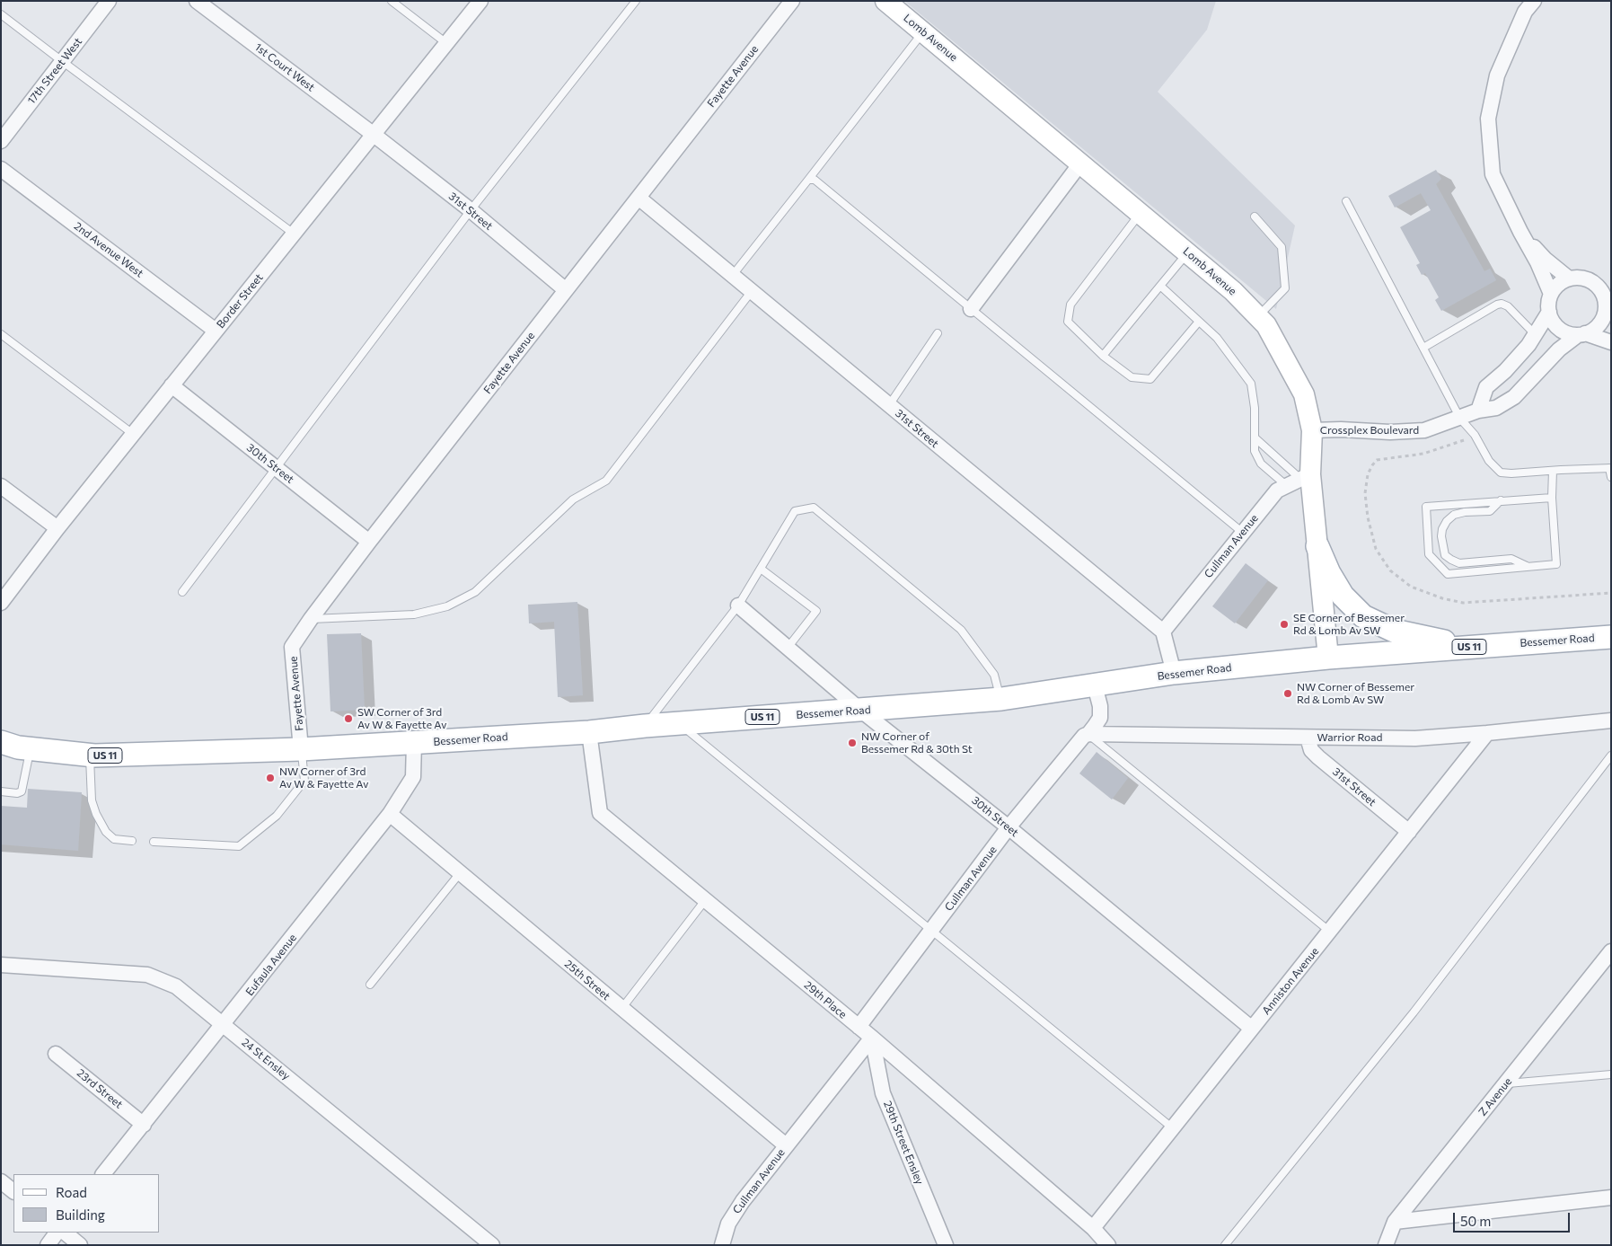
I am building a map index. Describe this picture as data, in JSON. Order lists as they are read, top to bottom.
{
  "streets": {
    "main road": ["Lomb Avenue", "Bessemer Road", "US 11"],
    "street": [
      "1st Court West",
      "17th Street West",
      "Fayette Avenue",
      "31st Street",
      "2nd Avenue West",
      "Border Street",
      "Crossplex Boulevard",
      "30th Street",
      "Cullman Avenue",
      "Warrior Road",
      "Eufaula Avenue",
      "25th Street",
      "Anniston Avenue",
      "29th Place",
      "24 St Ensley",
      "23rd Street",
      "Z Avenue",
      "29th Street Ensley"
    ]
  },
  "crossings": [
    ["Lomb Avenue", "Crossplex Boulevard"],
    ["Lomb Avenue", "Cullman Avenue"],
    ["Lomb Avenue", "Bessemer Road"],
    ["1st Court West", "31st Street"],
    ["1st Court West", "Border Street"],
    ["Fayette Avenue", "31st Street"],
    ["Fayette Avenue", "30th Street"],
    ["Fayette Avenue", "Bessemer Road"],
    ["31st Street", "Border Street"],
    ["31st Street", "Cullman Avenue"],
    ["31st Street", "Warrior Road"],
    ["31st Street", "Anniston Avenue"],
    ["2nd Avenue West", "Border Street"],
    ["Border Street", "30th Street"],
    ["30th Street", "Cullman Avenue"],
    ["30th Street", "Bessemer Road"],
    ["30th Street", "Anniston Avenue"],
    ["Cullman Avenue", "Bessemer Road"],
    ["Cullman Avenue", "Warrior Road"],
    ["Cullman Avenue", "25th Street"],
    ["Cullman Avenue", "29th Place"],
    ["Cullman Avenue", "29th Street Ensley"],
    ["Bessemer Road", "Eufaula Avenue"],
    ["Bessemer Road", "29th Place"],
    ["Warrior Road", "Anniston Avenue"],
    ["Eufaula Avenue", "25th Street"],
    ["Eufaula Avenue", "24 St Ensley"],
    ["Eufaula Avenue", "23rd Street"],
    ["Anniston Avenue", "29th Place"],
    ["29th Place", "29th Street Ensley"]
  ],
  "places": [
    "SE Corner of Bessemer Rd & Lomb Av SW",
    "NW Corner of Bessemer Rd & Lomb Av SW",
    "SW Corner of 3rd Av W & Fayette Av",
    "NW Corner of Bessemer Rd & 30th St",
    "NW Corner of 3rd Av W & Fayette Av"
  ],
  "legend": ["Road", "Building"],
  "scale_bar": "50 m"
}
